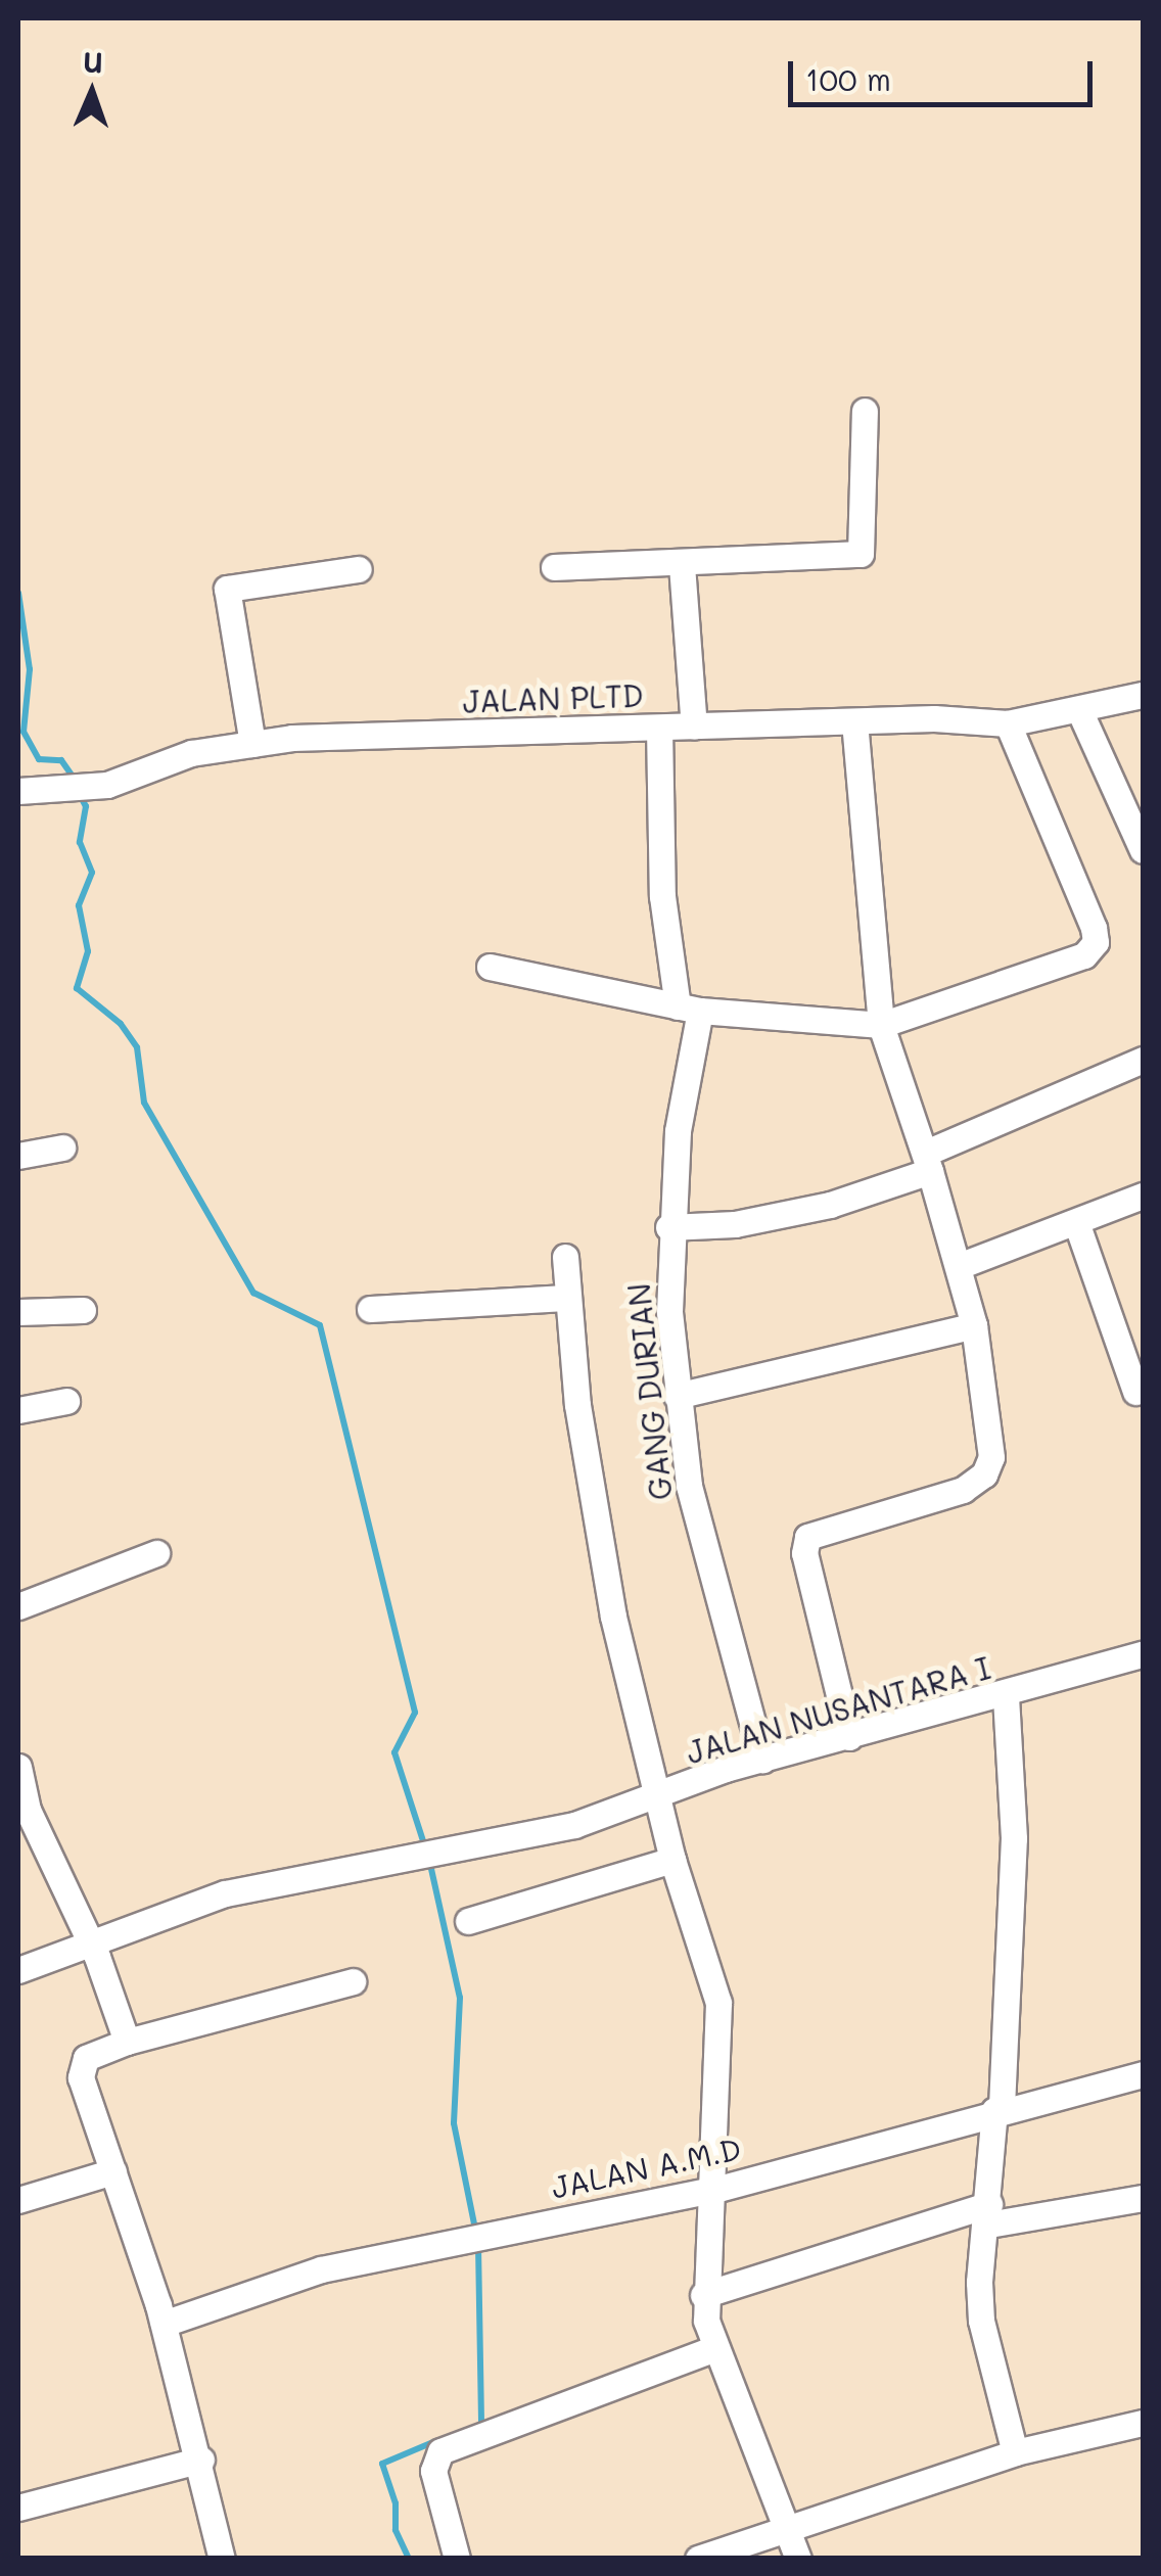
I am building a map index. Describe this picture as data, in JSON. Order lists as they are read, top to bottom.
{
  "streets": {
    "street": [
      "JALAN PLTD",
      "GANG DURIAN",
      "JALAN NUSANTARA I",
      "JALAN A.M.D"
    ]
  },
  "crossings": [
    ["JALAN PLTD", "GANG DURIAN"],
    ["GANG DURIAN", "JALAN NUSANTARA I"]
  ],
  "scale_bar": "100 m",
  "north": "top"
}
